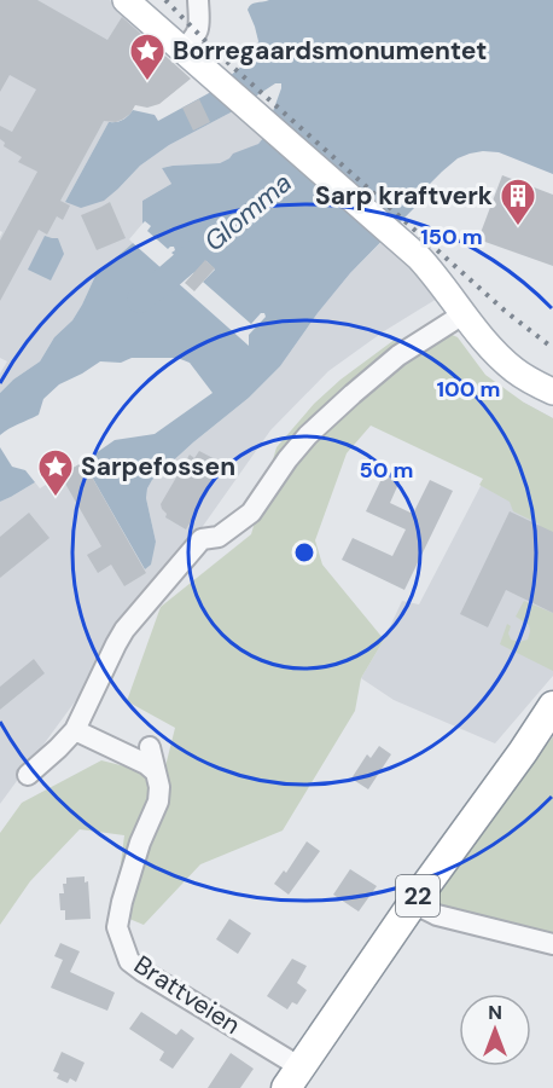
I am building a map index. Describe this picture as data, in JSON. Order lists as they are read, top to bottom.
{
  "streets": {
    "highway": ["22"],
    "street": ["Brattveien"]
  },
  "crossings": [
    ["22", "Brattveien"]
  ],
  "water": ["Glomma"],
  "places": {
    "place": ["Borregaardsmonumentet", "Sarpefossen"],
    "building": ["Sarp kraftverk"]
  },
  "north": "top",
  "rings": ["150 m", "100 m", "50 m"]
}
